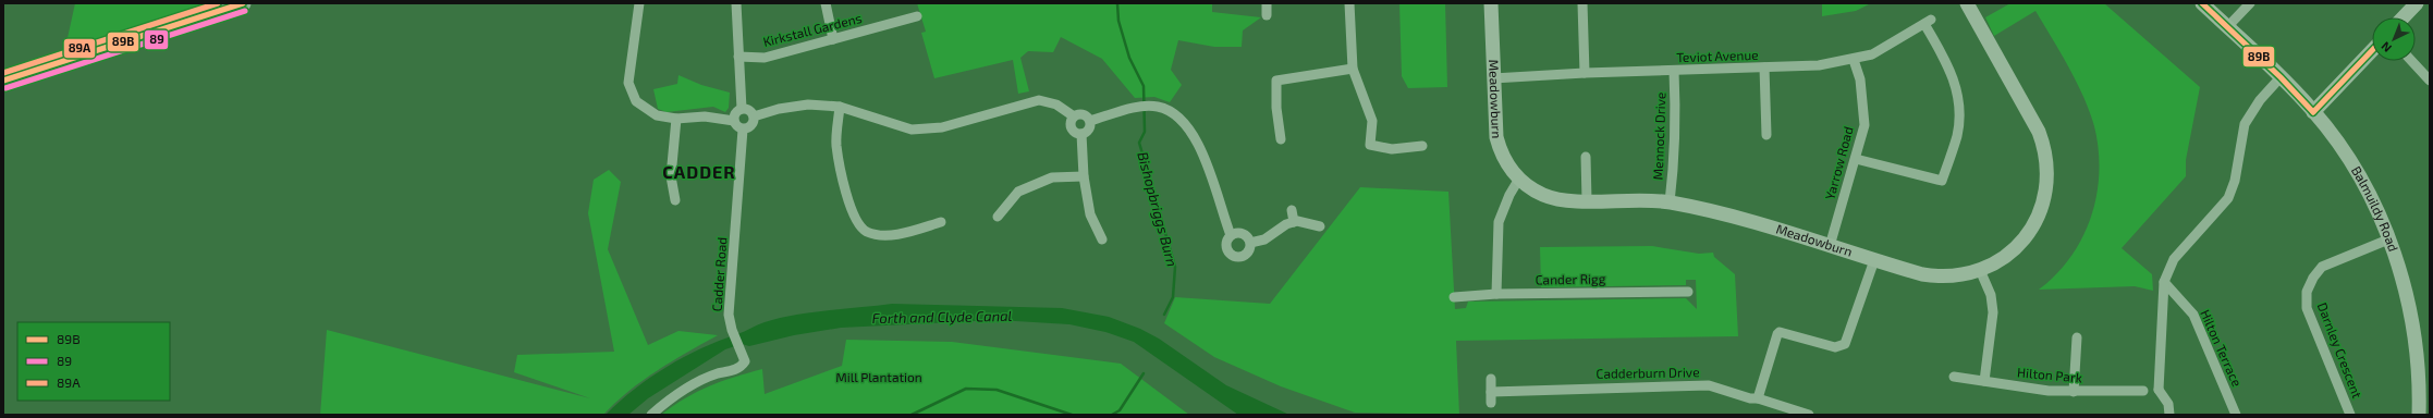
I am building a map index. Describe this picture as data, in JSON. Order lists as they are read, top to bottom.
{
  "streets": {
    "street": [
      "Kirkstall Gardens",
      "Teviot Avenue",
      "Meadowburn",
      "Mennock Drive",
      "Yarrow Road",
      "Balmuildy Road",
      "Cadder Road",
      "Cander Rigg",
      "Hilton Terrace",
      "Darnley Crescent",
      "Cadderburn Drive",
      "Hilton Park"
    ]
  },
  "crossings": [
    ["Teviot Avenue", "Meadowburn"],
    ["Teviot Avenue", "Mennock Drive"],
    ["Teviot Avenue", "Yarrow Road"],
    ["Meadowburn", "Mennock Drive"],
    ["Meadowburn", "Yarrow Road"],
    ["Balmuildy Road", "Darnley Crescent"]
  ],
  "districts": ["CADDER"],
  "water": ["Bishopbriggs Burn", "Forth and Clyde Canal"],
  "parks": ["Mill Plantation"],
  "lines": ["transit line 89B", "transit line 89A", "transit line 89"],
  "legend": ["89B", "89", "89A"],
  "north": "bottom left"
}
